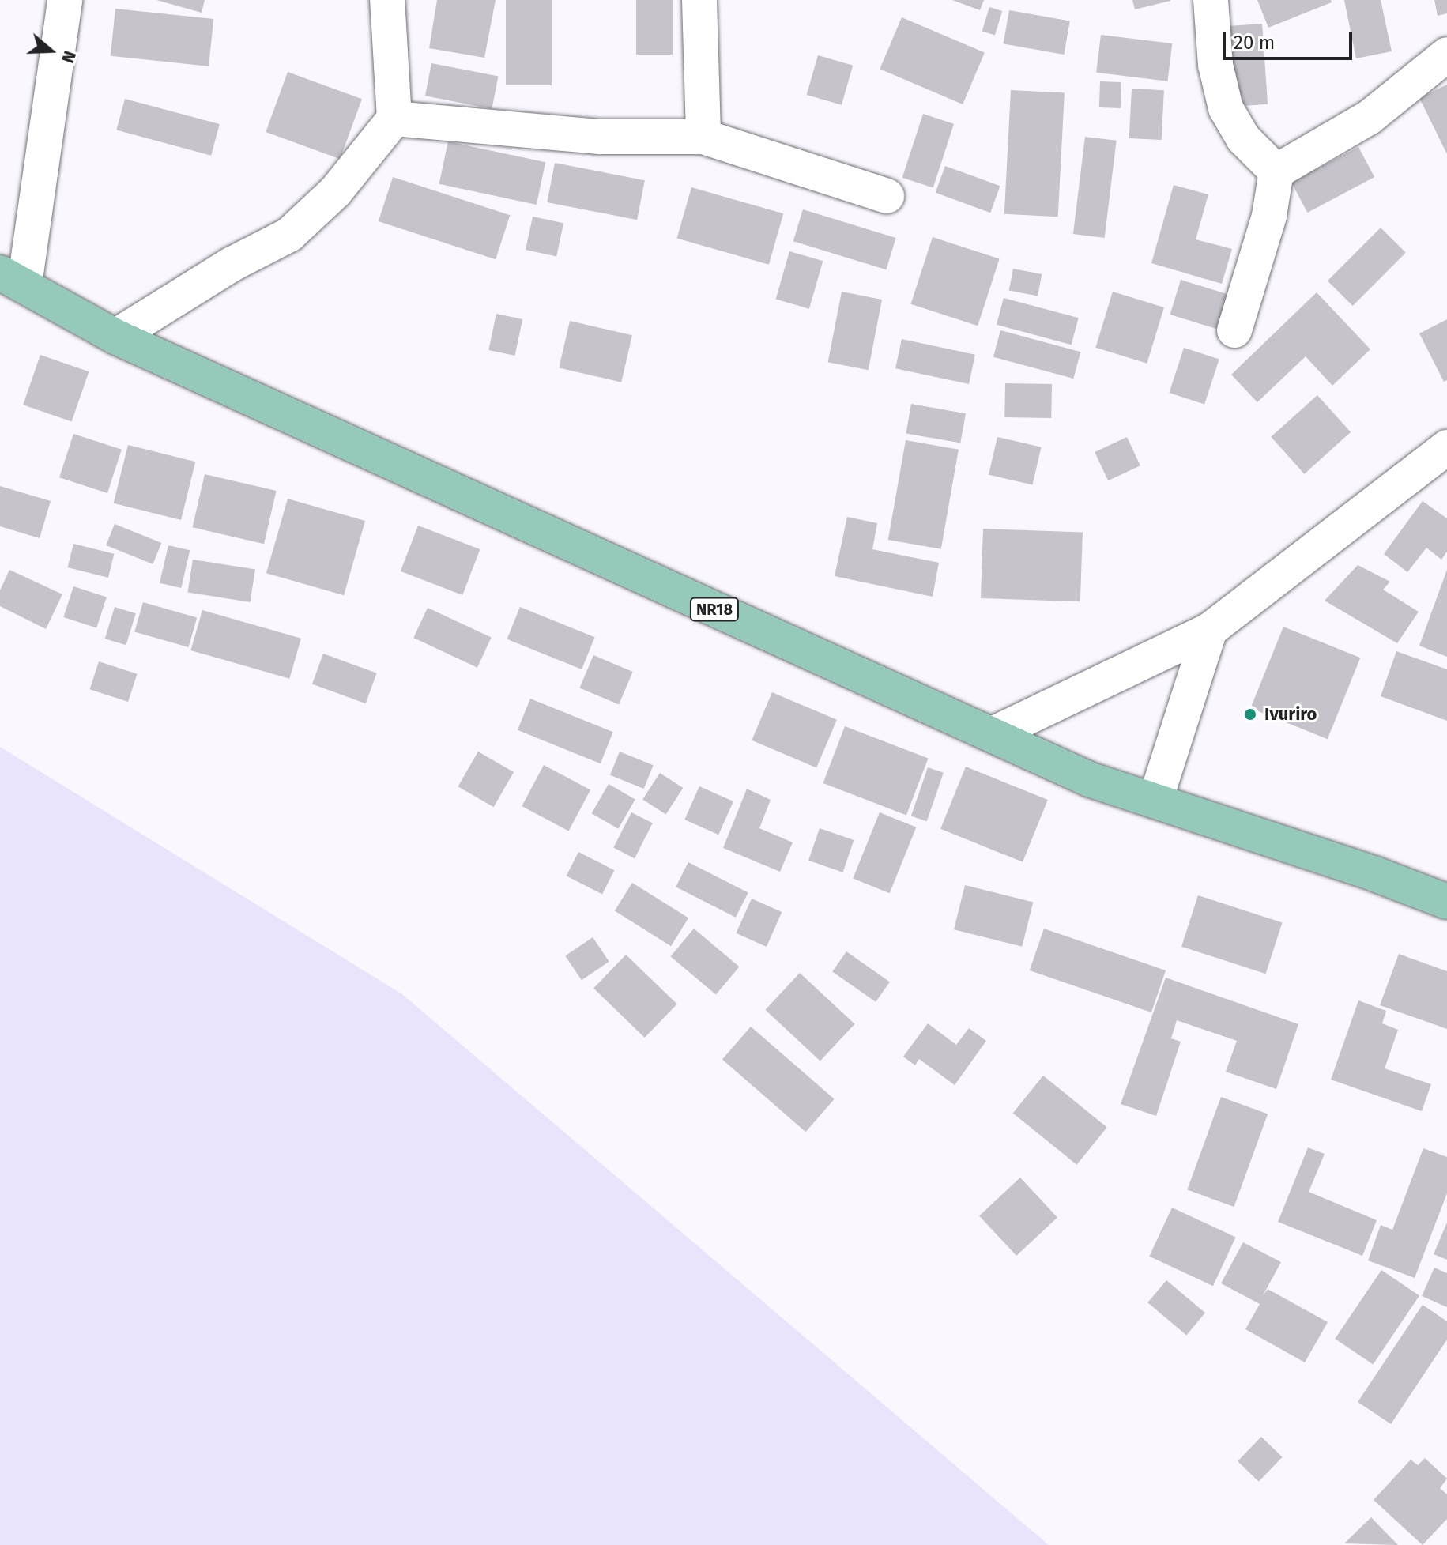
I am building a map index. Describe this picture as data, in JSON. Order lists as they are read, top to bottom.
{
  "streets": {
    "main road": ["NR18"]
  },
  "places": ["Ivuriro"],
  "scale_bar": "20 m",
  "north": "right"
}
